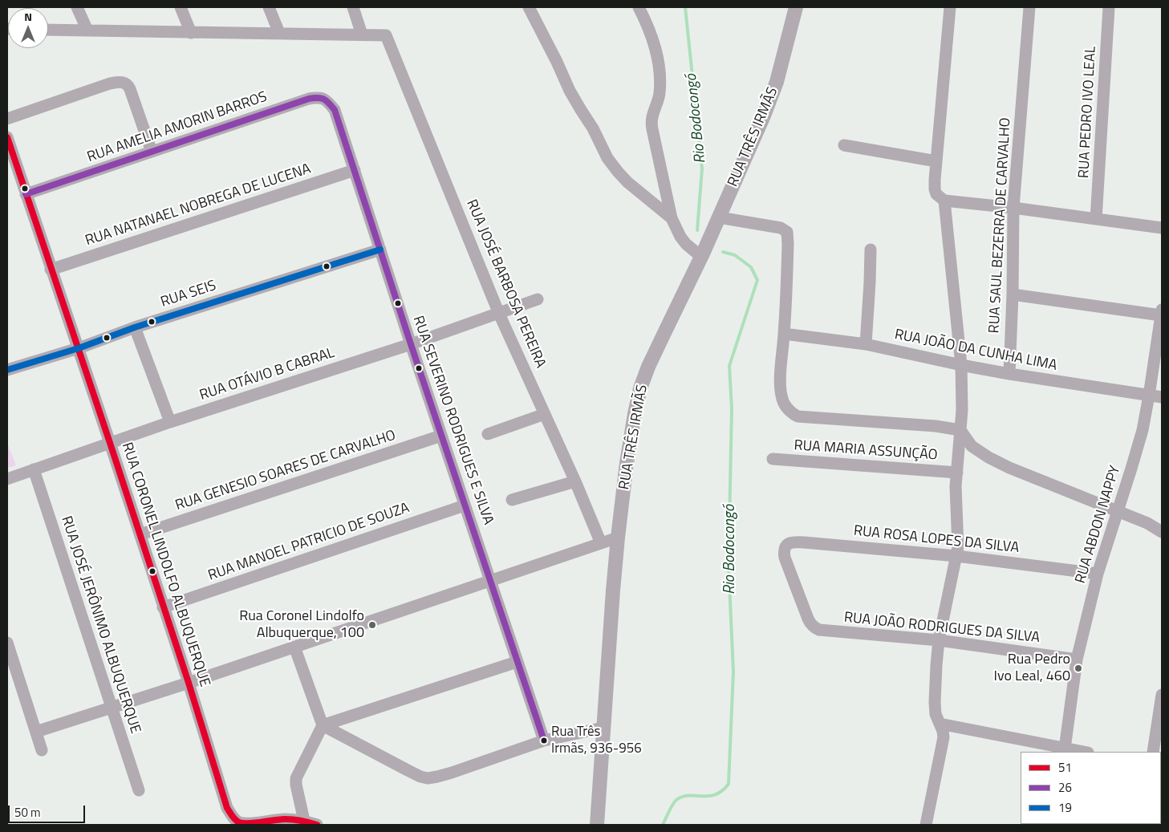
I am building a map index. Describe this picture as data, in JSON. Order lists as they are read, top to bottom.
{
  "streets": {
    "street": [
      "RUA PEDRO IVO LEAL",
      "RUA AMELIA AMORIN BARROS",
      "RUA TRÊS IRMÃS",
      "RUA NATANAEL NOBREGA DE LUCENA",
      "RUA SAUL BEZERRA DE CARVALHO",
      "RUA JOSÉ BARBOSA PEREIRA",
      "RUA SEIS",
      "RUA JOÃO DA CUNHA LIMA",
      "RUA OTÁVIO B CABRAL",
      "RUA SEVERINO RODRIGUES E SILVA",
      "RUA MARIA ASSUNÇÃO",
      "RUA GENESIO SOARES DE CARVALHO",
      "RUA ABDON NAPPY",
      "RUA ROSA LOPES DA SILVA",
      "RUA MANOEL PATRICIO DE SOUZA",
      "RUA CORONEL LINDOLFO ALBUQUERQUE",
      "RUA JOSÉ JERÔNIMO ALBUQUERQUE",
      "RUA JOÃO RODRIGUES DA SILVA"
    ]
  },
  "crossings": [
    ["RUA AMELIA AMORIN BARROS", "RUA SEVERINO RODRIGUES E SILVA"],
    ["RUA AMELIA AMORIN BARROS", "RUA CORONEL LINDOLFO ALBUQUERQUE"],
    ["RUA NATANAEL NOBREGA DE LUCENA", "RUA SEVERINO RODRIGUES E SILVA"],
    ["RUA NATANAEL NOBREGA DE LUCENA", "RUA CORONEL LINDOLFO ALBUQUERQUE"],
    ["RUA SAUL BEZERRA DE CARVALHO", "RUA JOÃO DA CUNHA LIMA"],
    ["RUA JOSÉ BARBOSA PEREIRA", "RUA OTÁVIO B CABRAL"],
    ["RUA SEIS", "RUA SEVERINO RODRIGUES E SILVA"],
    ["RUA SEIS", "RUA CORONEL LINDOLFO ALBUQUERQUE"],
    ["RUA JOÃO DA CUNHA LIMA", "RUA ABDON NAPPY"],
    ["RUA OTÁVIO B CABRAL", "RUA SEVERINO RODRIGUES E SILVA"],
    ["RUA OTÁVIO B CABRAL", "RUA CORONEL LINDOLFO ALBUQUERQUE"],
    ["RUA OTÁVIO B CABRAL", "RUA JOSÉ JERÔNIMO ALBUQUERQUE"],
    ["RUA SEVERINO RODRIGUES E SILVA", "RUA GENESIO SOARES DE CARVALHO"],
    ["RUA SEVERINO RODRIGUES E SILVA", "RUA MANOEL PATRICIO DE SOUZA"],
    ["RUA GENESIO SOARES DE CARVALHO", "RUA CORONEL LINDOLFO ALBUQUERQUE"],
    ["RUA ABDON NAPPY", "RUA ROSA LOPES DA SILVA"],
    ["RUA ABDON NAPPY", "RUA JOÃO RODRIGUES DA SILVA"],
    ["RUA ROSA LOPES DA SILVA", "RUA JOÃO RODRIGUES DA SILVA"],
    ["RUA MANOEL PATRICIO DE SOUZA", "RUA CORONEL LINDOLFO ALBUQUERQUE"]
  ],
  "water": ["Rio Bodocongó"],
  "places": ["Rua Coronel Lindolfo Albuquerque, 100", "Rua Pedro Ivo Leal, 460", "Rua Três Irmãs, 936-956"],
  "lines": ["transit line 26", "transit line 51", "transit line 19"],
  "legend": ["51", "26", "19"],
  "scale_bar": "50 m",
  "north": "top"
}
